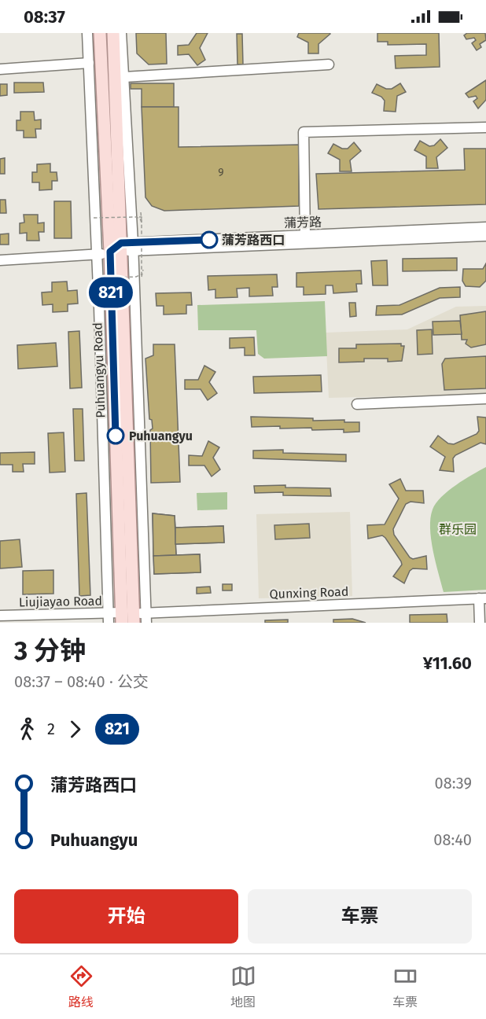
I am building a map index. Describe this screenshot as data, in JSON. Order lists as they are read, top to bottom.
{
  "streets": {
    "main road": ["Puhuangyu Road"],
    "street": ["蒲芳路", "Qunxing Road", "Liujiayao Road"]
  },
  "crossings": [
    ["蒲芳路", "Puhuangyu Road"],
    ["Puhuangyu Road", "Qunxing Road"],
    ["Puhuangyu Road", "Liujiayao Road"],
    ["Qunxing Road", "Liujiayao Road"]
  ],
  "parks": ["群乐园"],
  "places": ["蒲芳路西口", "Puhuangyu"],
  "lines": ["bus line 821"],
  "house_numbers": ["9"],
  "page": {
    "status": "08:37",
    "on_map": "821",
    "heading": ["3 分钟", "08:37 – 08:40 · 公交", "¥11.60"],
    "legs": ["2", "821"],
    "list": [
      {
        "name": "蒲芳路西口",
        "value": "08:39"
      },
      {
        "name": "Puhuangyu",
        "value": "08:40"
      }
    ],
    "buttons": ["开始", "车票"],
    "tabs": ["路线", "地图", "车票"]
  }
}
